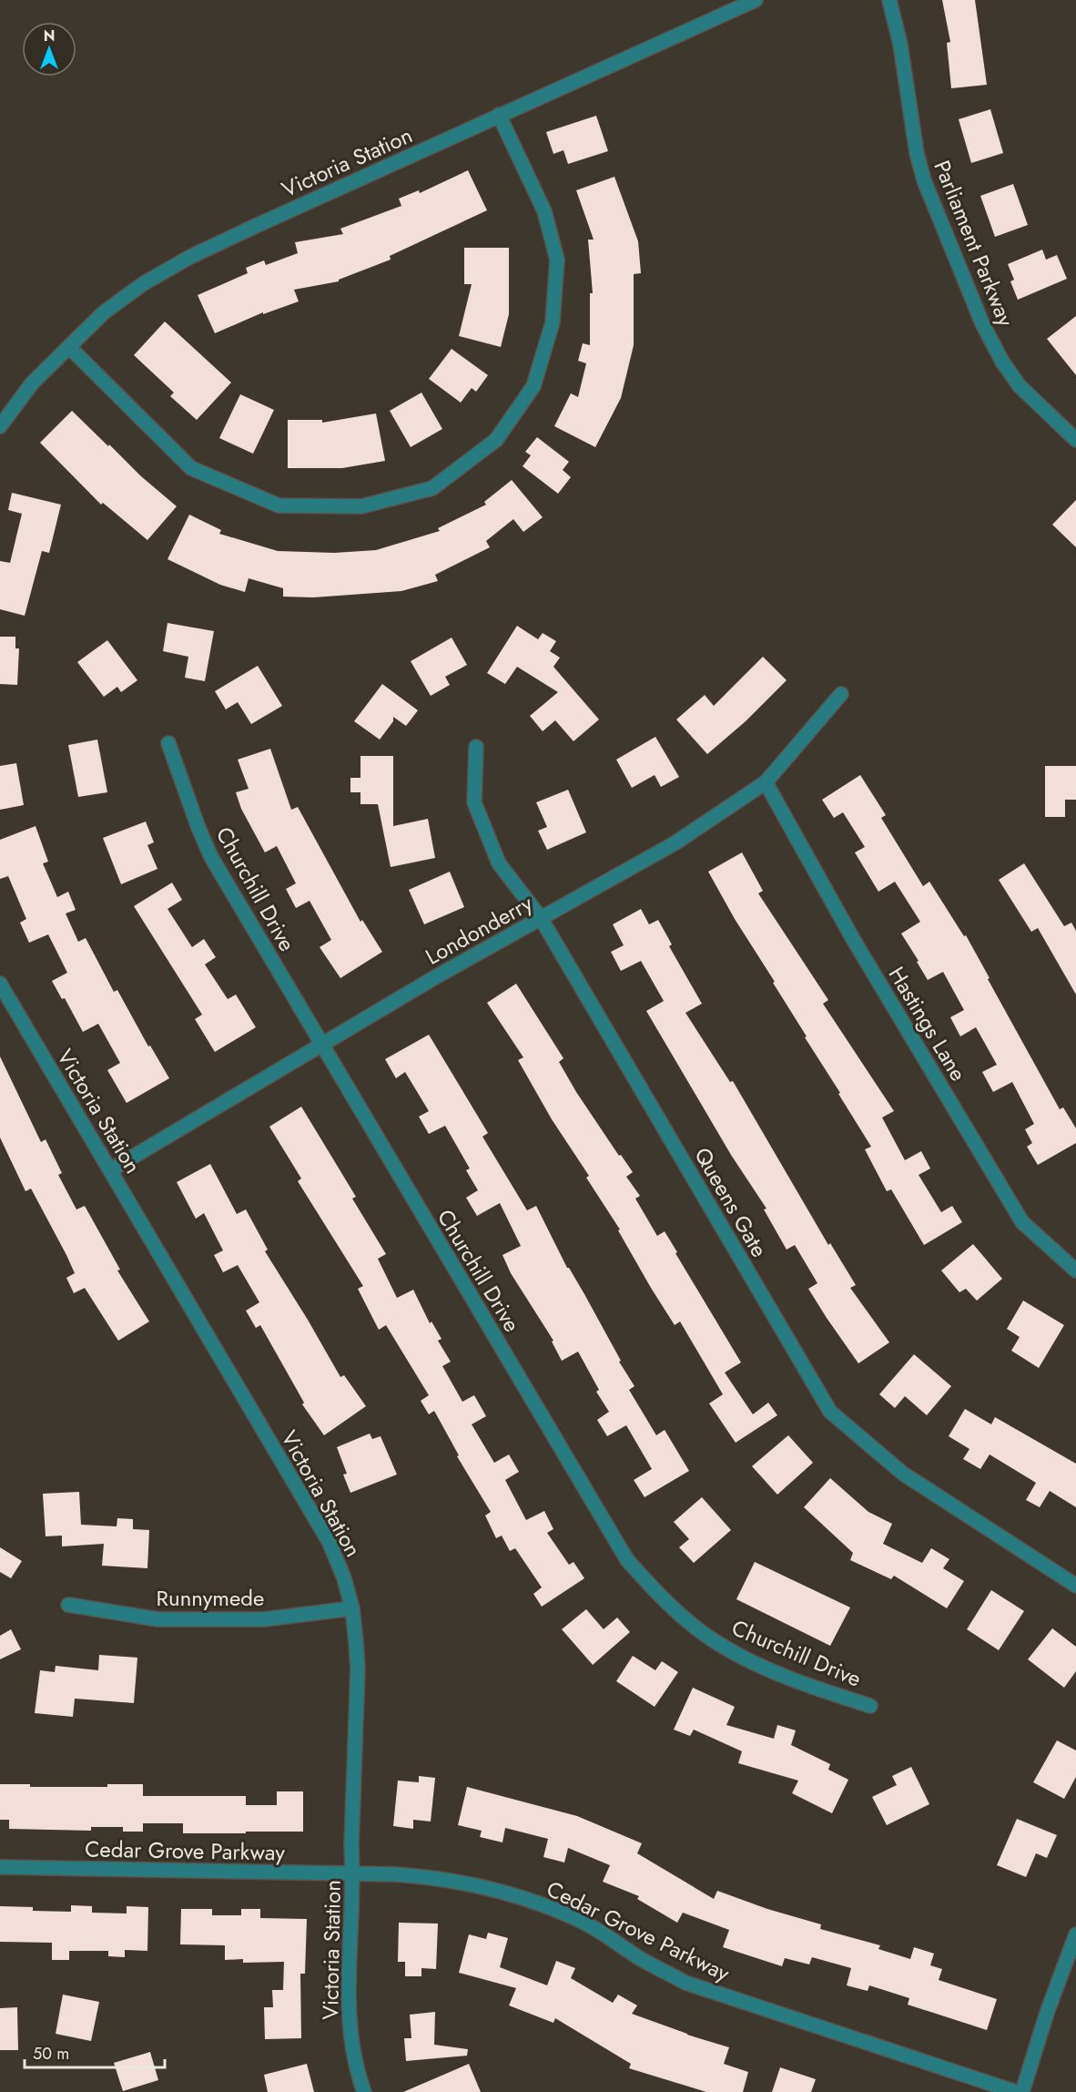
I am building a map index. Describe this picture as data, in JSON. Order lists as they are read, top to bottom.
{
  "streets": {
    "street": [
      "Victoria Station",
      "Parliament Parkway",
      "Churchill Drive",
      "Londonderry",
      "Hastings Lane",
      "Queens Gate",
      "Runnymede",
      "Cedar Grove Parkway"
    ]
  },
  "crossings": [
    ["Victoria Station", "Londonderry"],
    ["Victoria Station", "Runnymede"],
    ["Victoria Station", "Cedar Grove Parkway"],
    ["Churchill Drive", "Londonderry"],
    ["Londonderry", "Hastings Lane"],
    ["Londonderry", "Queens Gate"]
  ],
  "scale_bar": "50 m",
  "north": "top"
}
